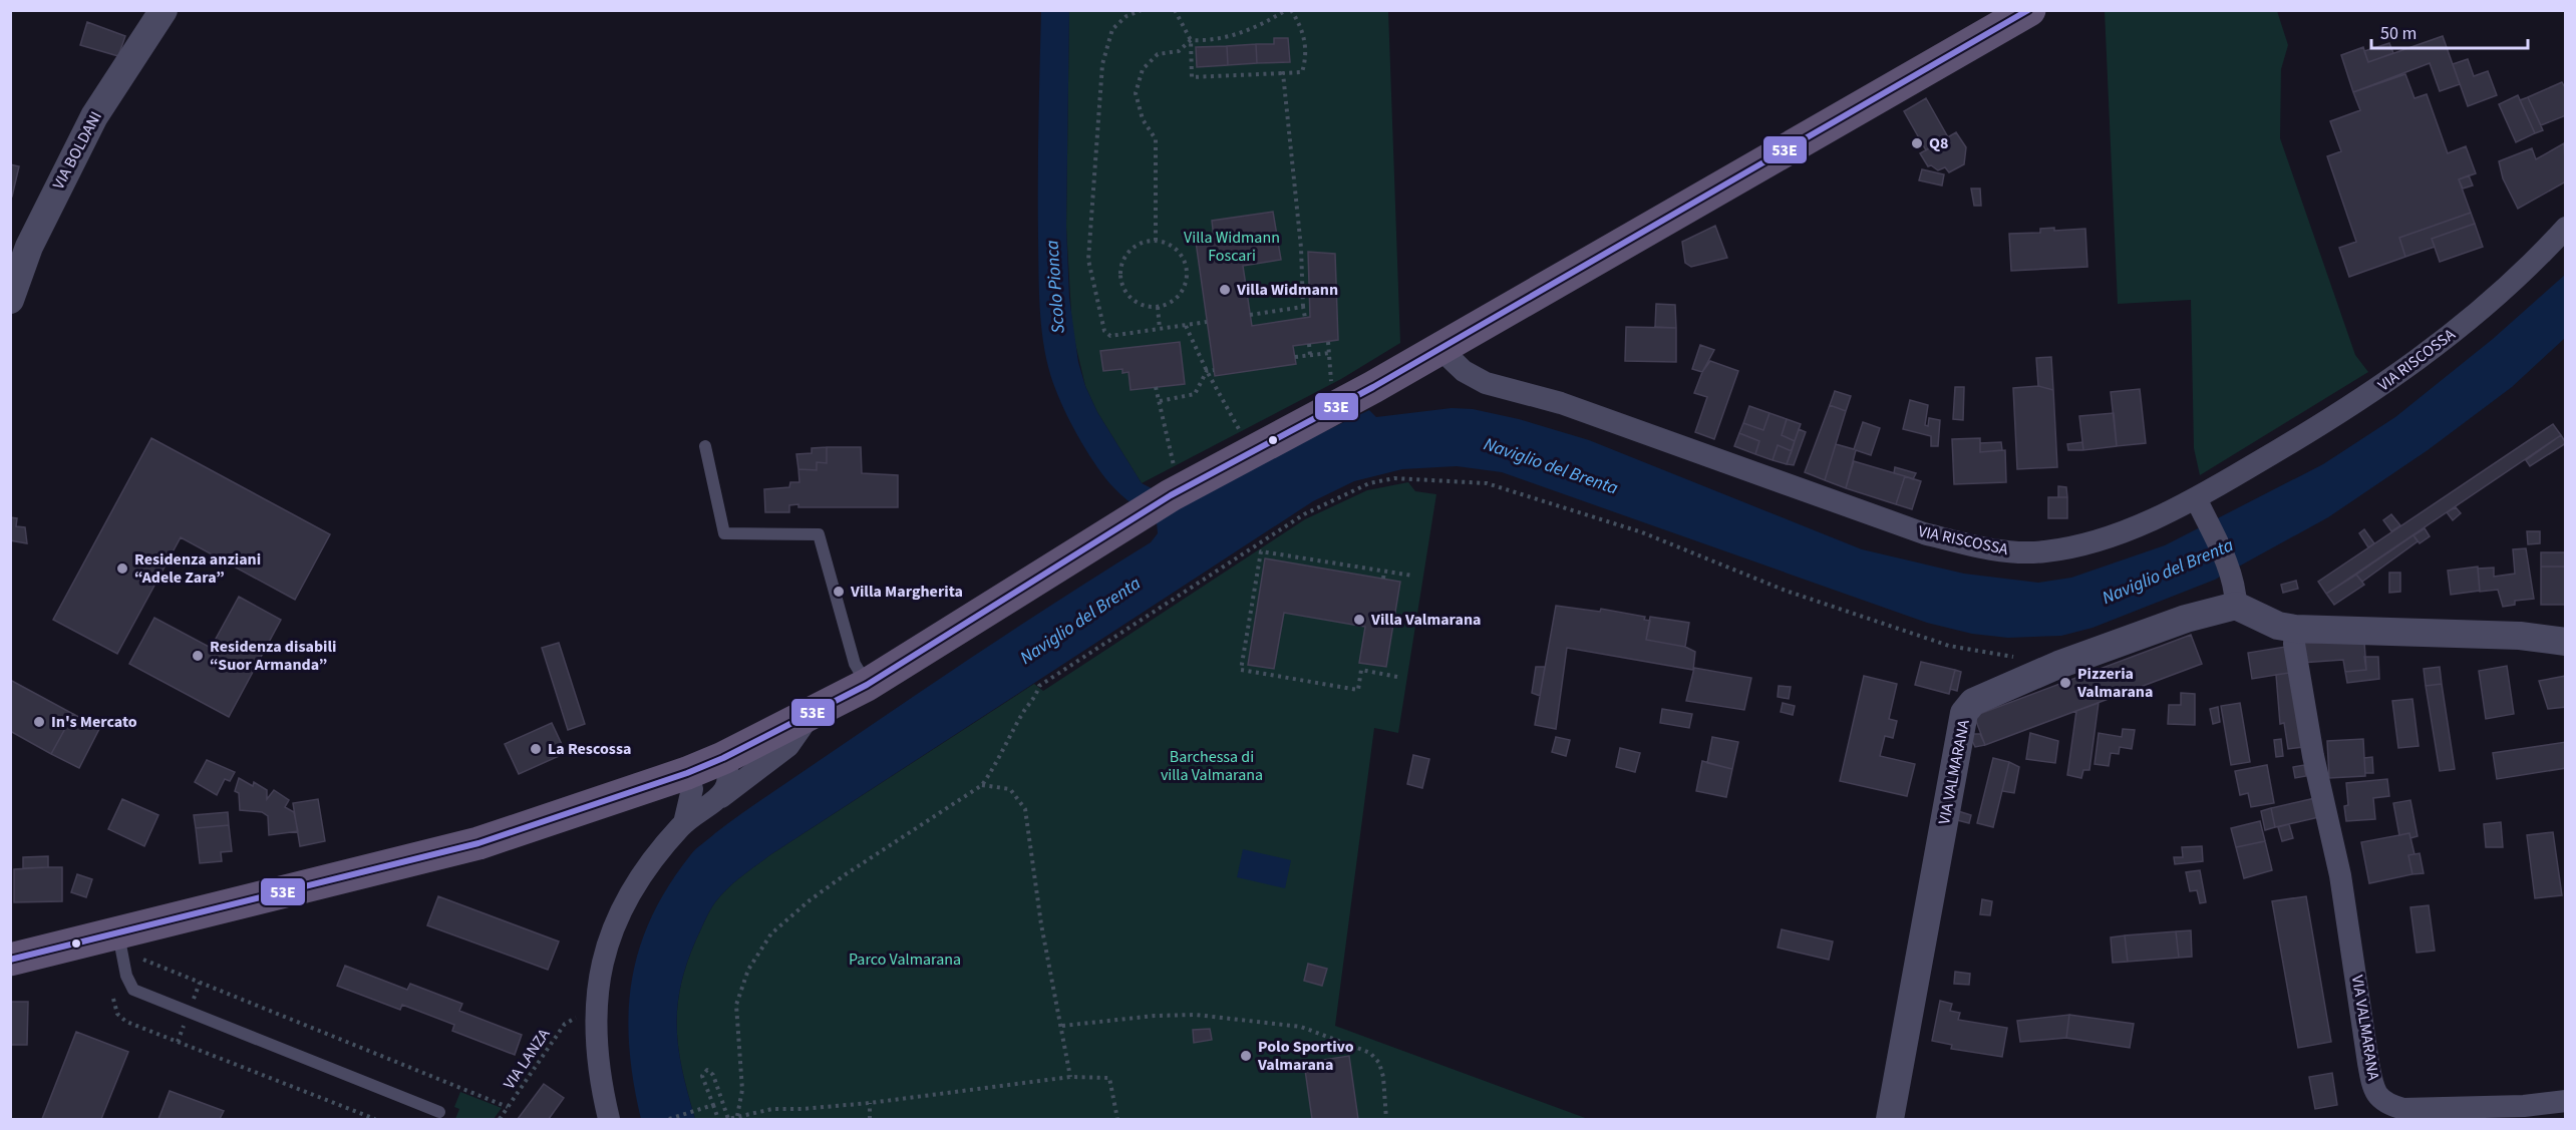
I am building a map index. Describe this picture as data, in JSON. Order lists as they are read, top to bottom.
{
  "streets": {
    "street": ["VIA BOLDANI", "VIA RISCOSSA", "VIA VALMARANA"],
    "path": ["VIA LANZA"]
  },
  "water": ["Scolo Pionca", "Naviglio del Brenta"],
  "parks": ["Villa Widmann Foscari", "Barchessa di villa Valmarana", "Parco Valmarana"],
  "places": [
    "Q8",
    "Villa Widmann",
    "Residenza anziani “Adele Zara”",
    "Villa Margherita",
    "Villa Valmarana",
    "Residenza disabili “Suor Armanda”",
    "Pizzeria Valmarana",
    "In's Mercato",
    "La Rescossa",
    "Polo Sportivo Valmarana"
  ],
  "lines": ["transit line 53E"],
  "scale_bar": "50 m"
}
